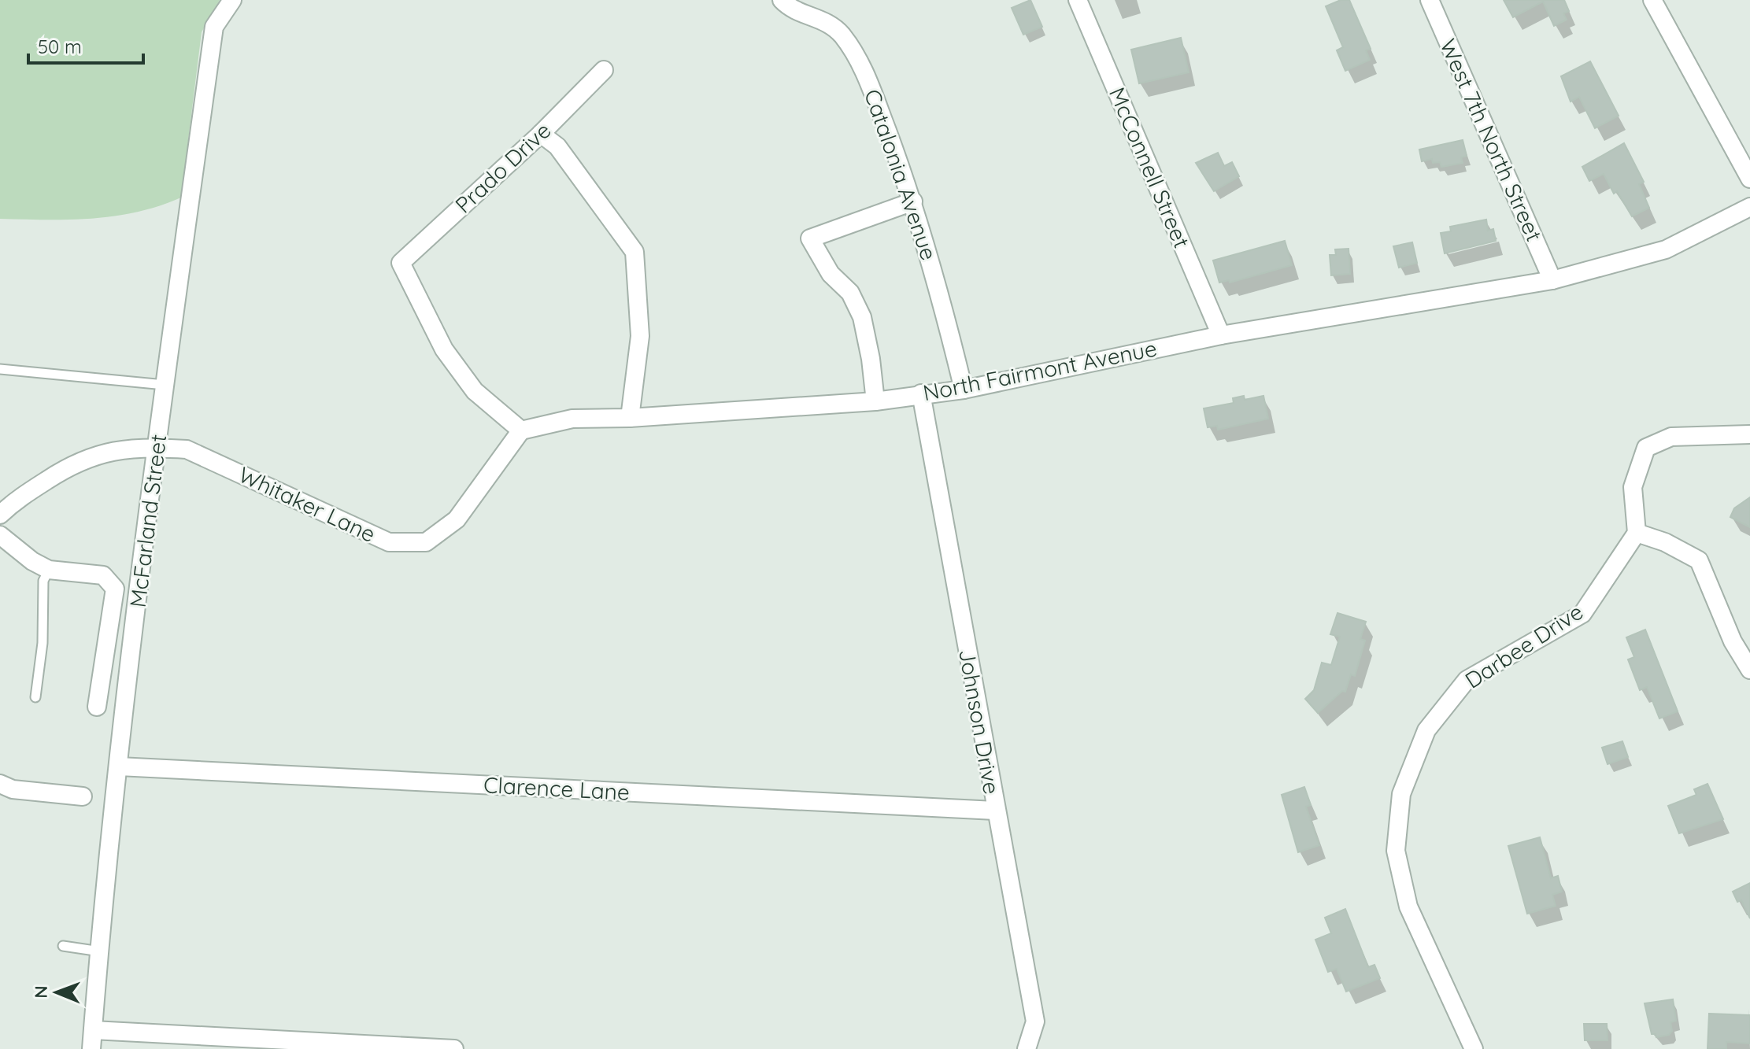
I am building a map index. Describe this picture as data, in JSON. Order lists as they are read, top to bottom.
{
  "streets": {
    "street": [
      "West 7th North Street",
      "Prado Drive",
      "McConnell Street",
      "Catalonia Avenue",
      "North Fairmont Avenue",
      "Whitaker Lane",
      "McFarland Street",
      "Darbee Drive",
      "Johnson Drive",
      "Clarence Lane"
    ]
  },
  "crossings": [
    ["West 7th North Street", "North Fairmont Avenue"],
    ["Prado Drive", "North Fairmont Avenue"],
    ["Prado Drive", "Whitaker Lane"],
    ["McConnell Street", "North Fairmont Avenue"],
    ["Catalonia Avenue", "North Fairmont Avenue"],
    ["North Fairmont Avenue", "Whitaker Lane"],
    ["North Fairmont Avenue", "Johnson Drive"],
    ["Whitaker Lane", "McFarland Street"],
    ["McFarland Street", "Clarence Lane"],
    ["Johnson Drive", "Clarence Lane"]
  ],
  "scale_bar": "50 m",
  "north": "left"
}
